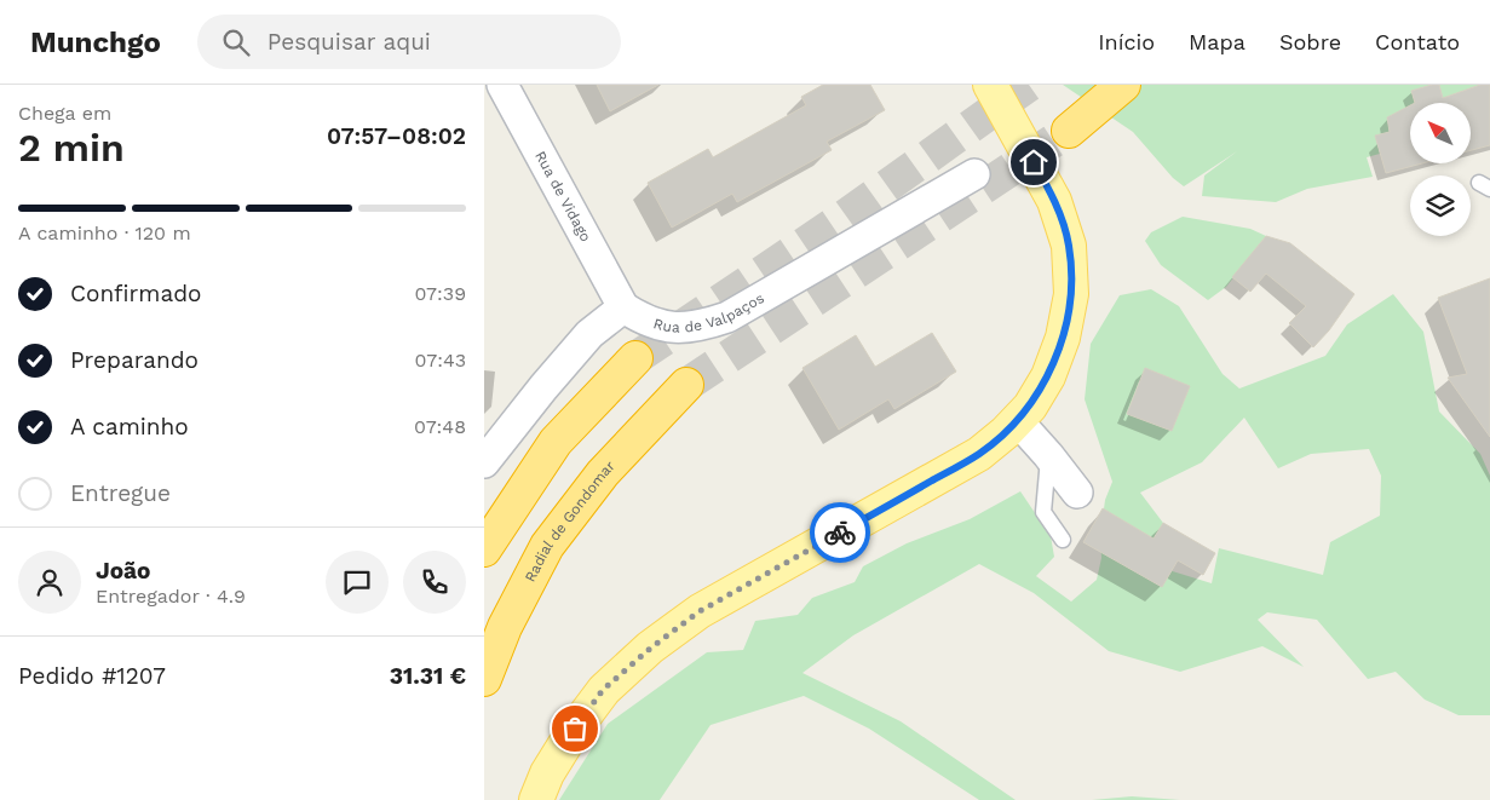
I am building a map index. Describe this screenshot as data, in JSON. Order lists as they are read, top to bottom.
{
  "streets": {
    "highway": ["Radial de Gondomar"],
    "street": ["Rua de Vidago", "Rua de Valpaços"]
  },
  "crossings": [
    ["Rua de Vidago", "Rua de Valpaços"]
  ],
  "north": "top left",
  "page": {
    "header": "Munchgo",
    "search": "Pesquisar aqui",
    "nav": [
      "Início",
      "Mapa",
      "Sobre",
      "Contato"
    ],
    "heading": ["2 min", "Chega em", "07:57–08:02"],
    "panel": [
      "João",
      "Entregador · 4.9",
      "Pedido #1207",
      "31.31 €"
    ],
    "bar": "A caminho · 120 m",
    "list": [
      ["Confirmado", "07:39"],
      ["Preparando", "07:43"],
      ["A caminho", "07:48"],
      "Entregue"
    ]
  }
}
